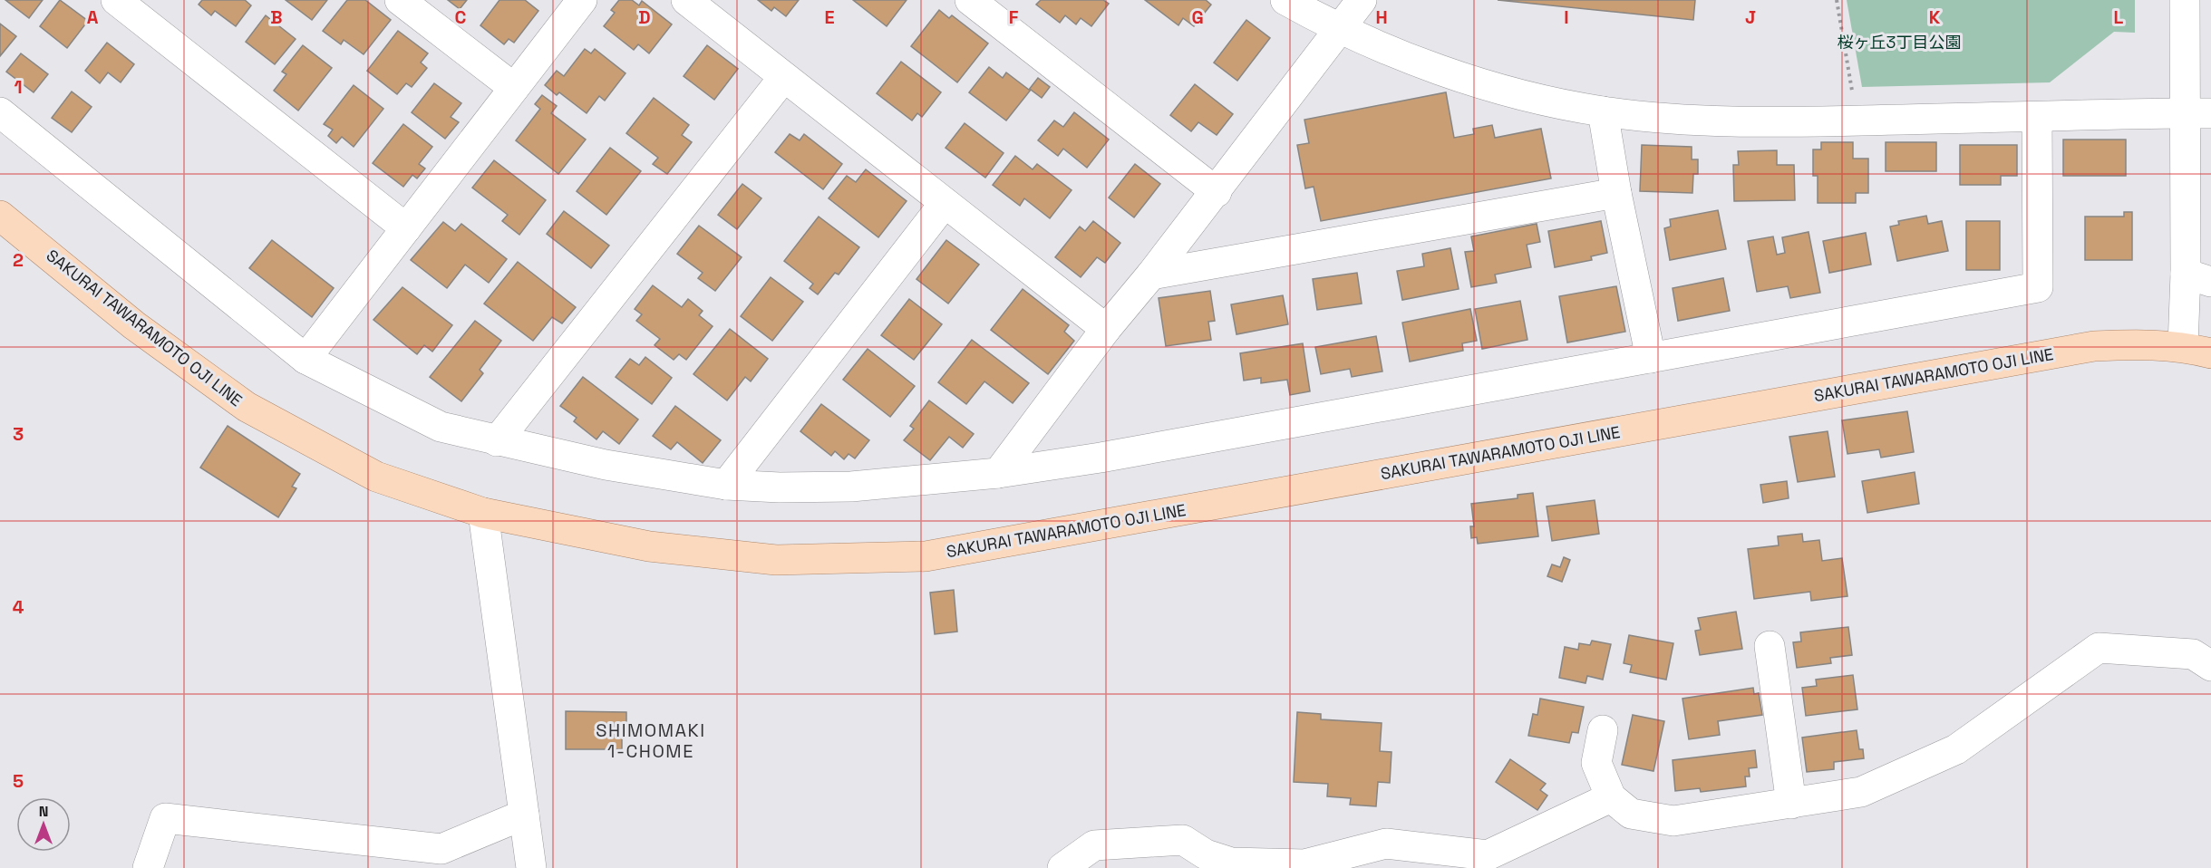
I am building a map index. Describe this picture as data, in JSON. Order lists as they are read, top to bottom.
{
  "streets": {
    "main road": ["SAKURAI TAWARAMOTO OJI LINE"]
  },
  "districts": ["SHIMOMAKI 1-CHOME"],
  "parks": ["桜ヶ丘3丁目公園"],
  "north": "top",
  "grid": {
    "columns": [
      "A",
      "B",
      "C",
      "D",
      "E",
      "F",
      "G",
      "H",
      "I",
      "J",
      "K",
      "L"
    ],
    "rows": [
      "1",
      "2",
      "3",
      "4",
      "5"
    ]
  }
}
